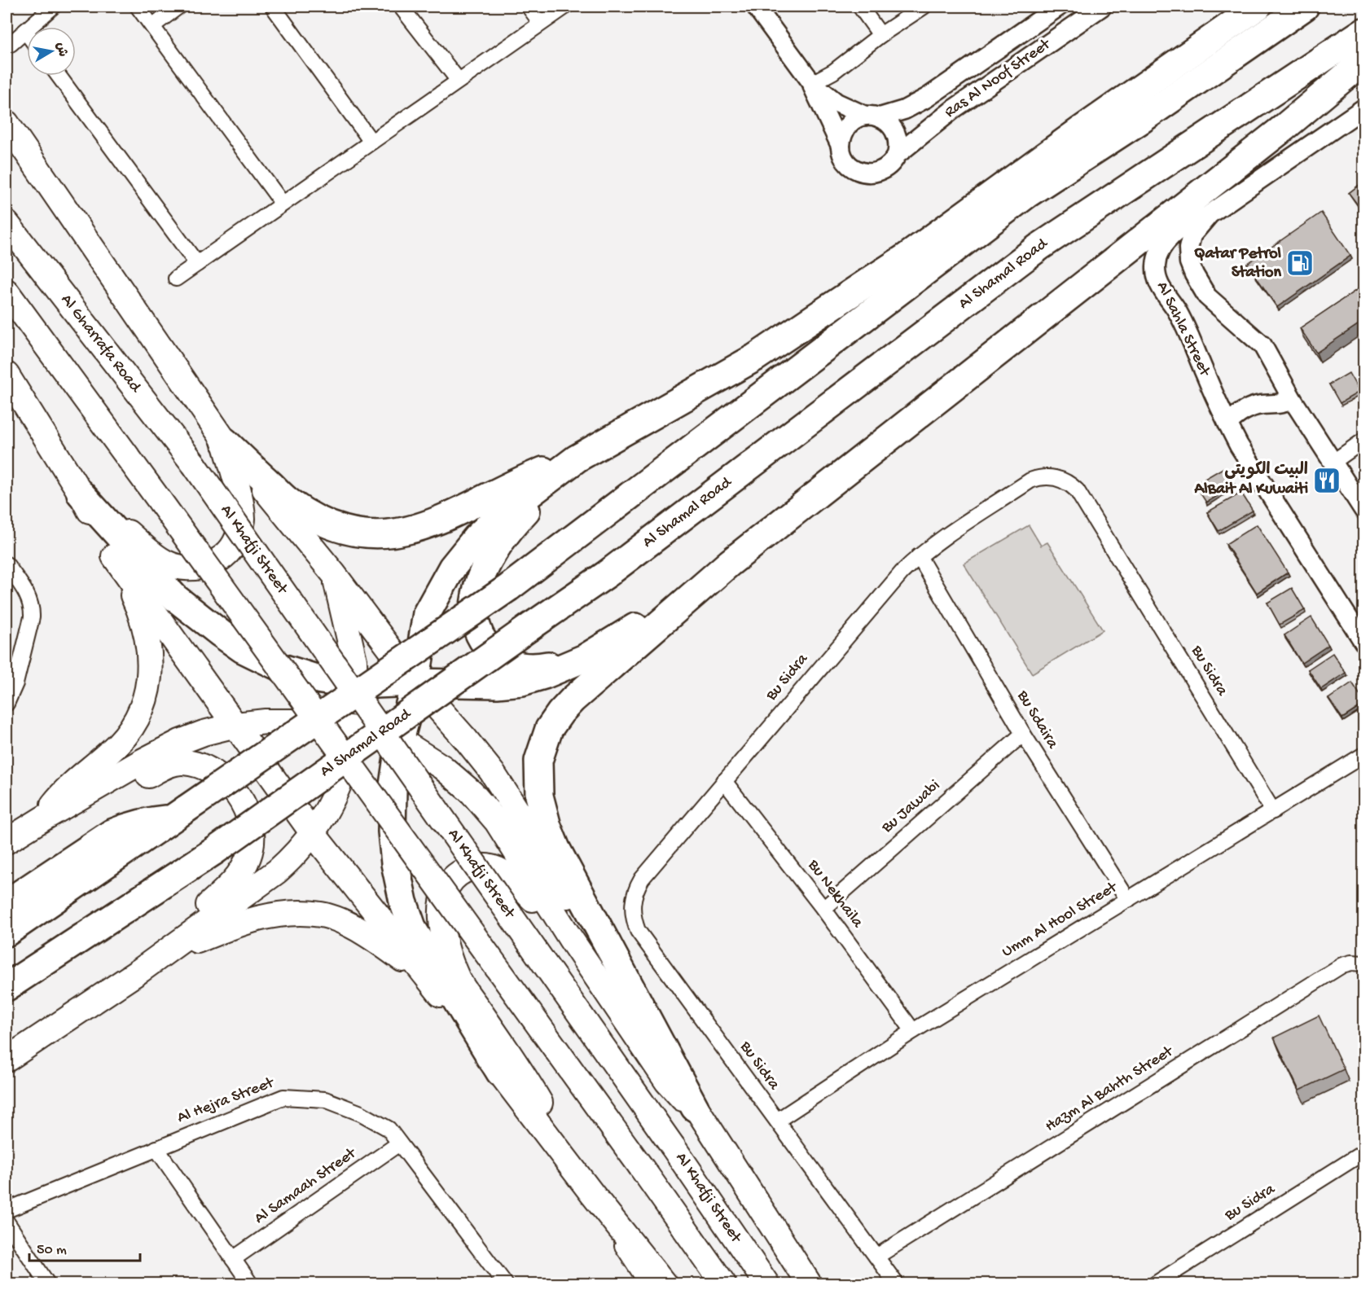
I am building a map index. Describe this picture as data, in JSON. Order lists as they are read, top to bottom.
{
  "streets": {
    "highway": ["Al Shamal Road", "Al Gharrafa Road", "Al Khafji Street"],
    "street": [
      "Ras Al Noof Street",
      "Al Sahla Street",
      "Bu Sidra",
      "Bu Sdaira",
      "Bu Jawabi",
      "Bu Nekhaila",
      "Umm Al Hool Street",
      "Hazm Al Bahth Street",
      "Al Hejra Street",
      "Al Samaah Street"
    ]
  },
  "crossings": [
    ["Al Gharrafa Road", "Al Khafji Street"],
    ["Bu Sidra", "Bu Sdaira"],
    ["Bu Sidra", "Bu Nekhaila"],
    ["Bu Sidra", "Umm Al Hool Street"],
    ["Bu Sidra", "Hazm Al Bahth Street"],
    ["Bu Sdaira", "Bu Jawabi"],
    ["Bu Sdaira", "Umm Al Hool Street"],
    ["Bu Jawabi", "Bu Nekhaila"],
    ["Bu Nekhaila", "Umm Al Hool Street"],
    ["Al Hejra Street", "Al Samaah Street"]
  ],
  "places": {
    "fuel station": ["Qatar Petrol Station"],
    "restaurant": ["البيت الكويتي AlBait Al Kuwaiti"]
  },
  "scale_bar": "50 m",
  "north": "right"
}
